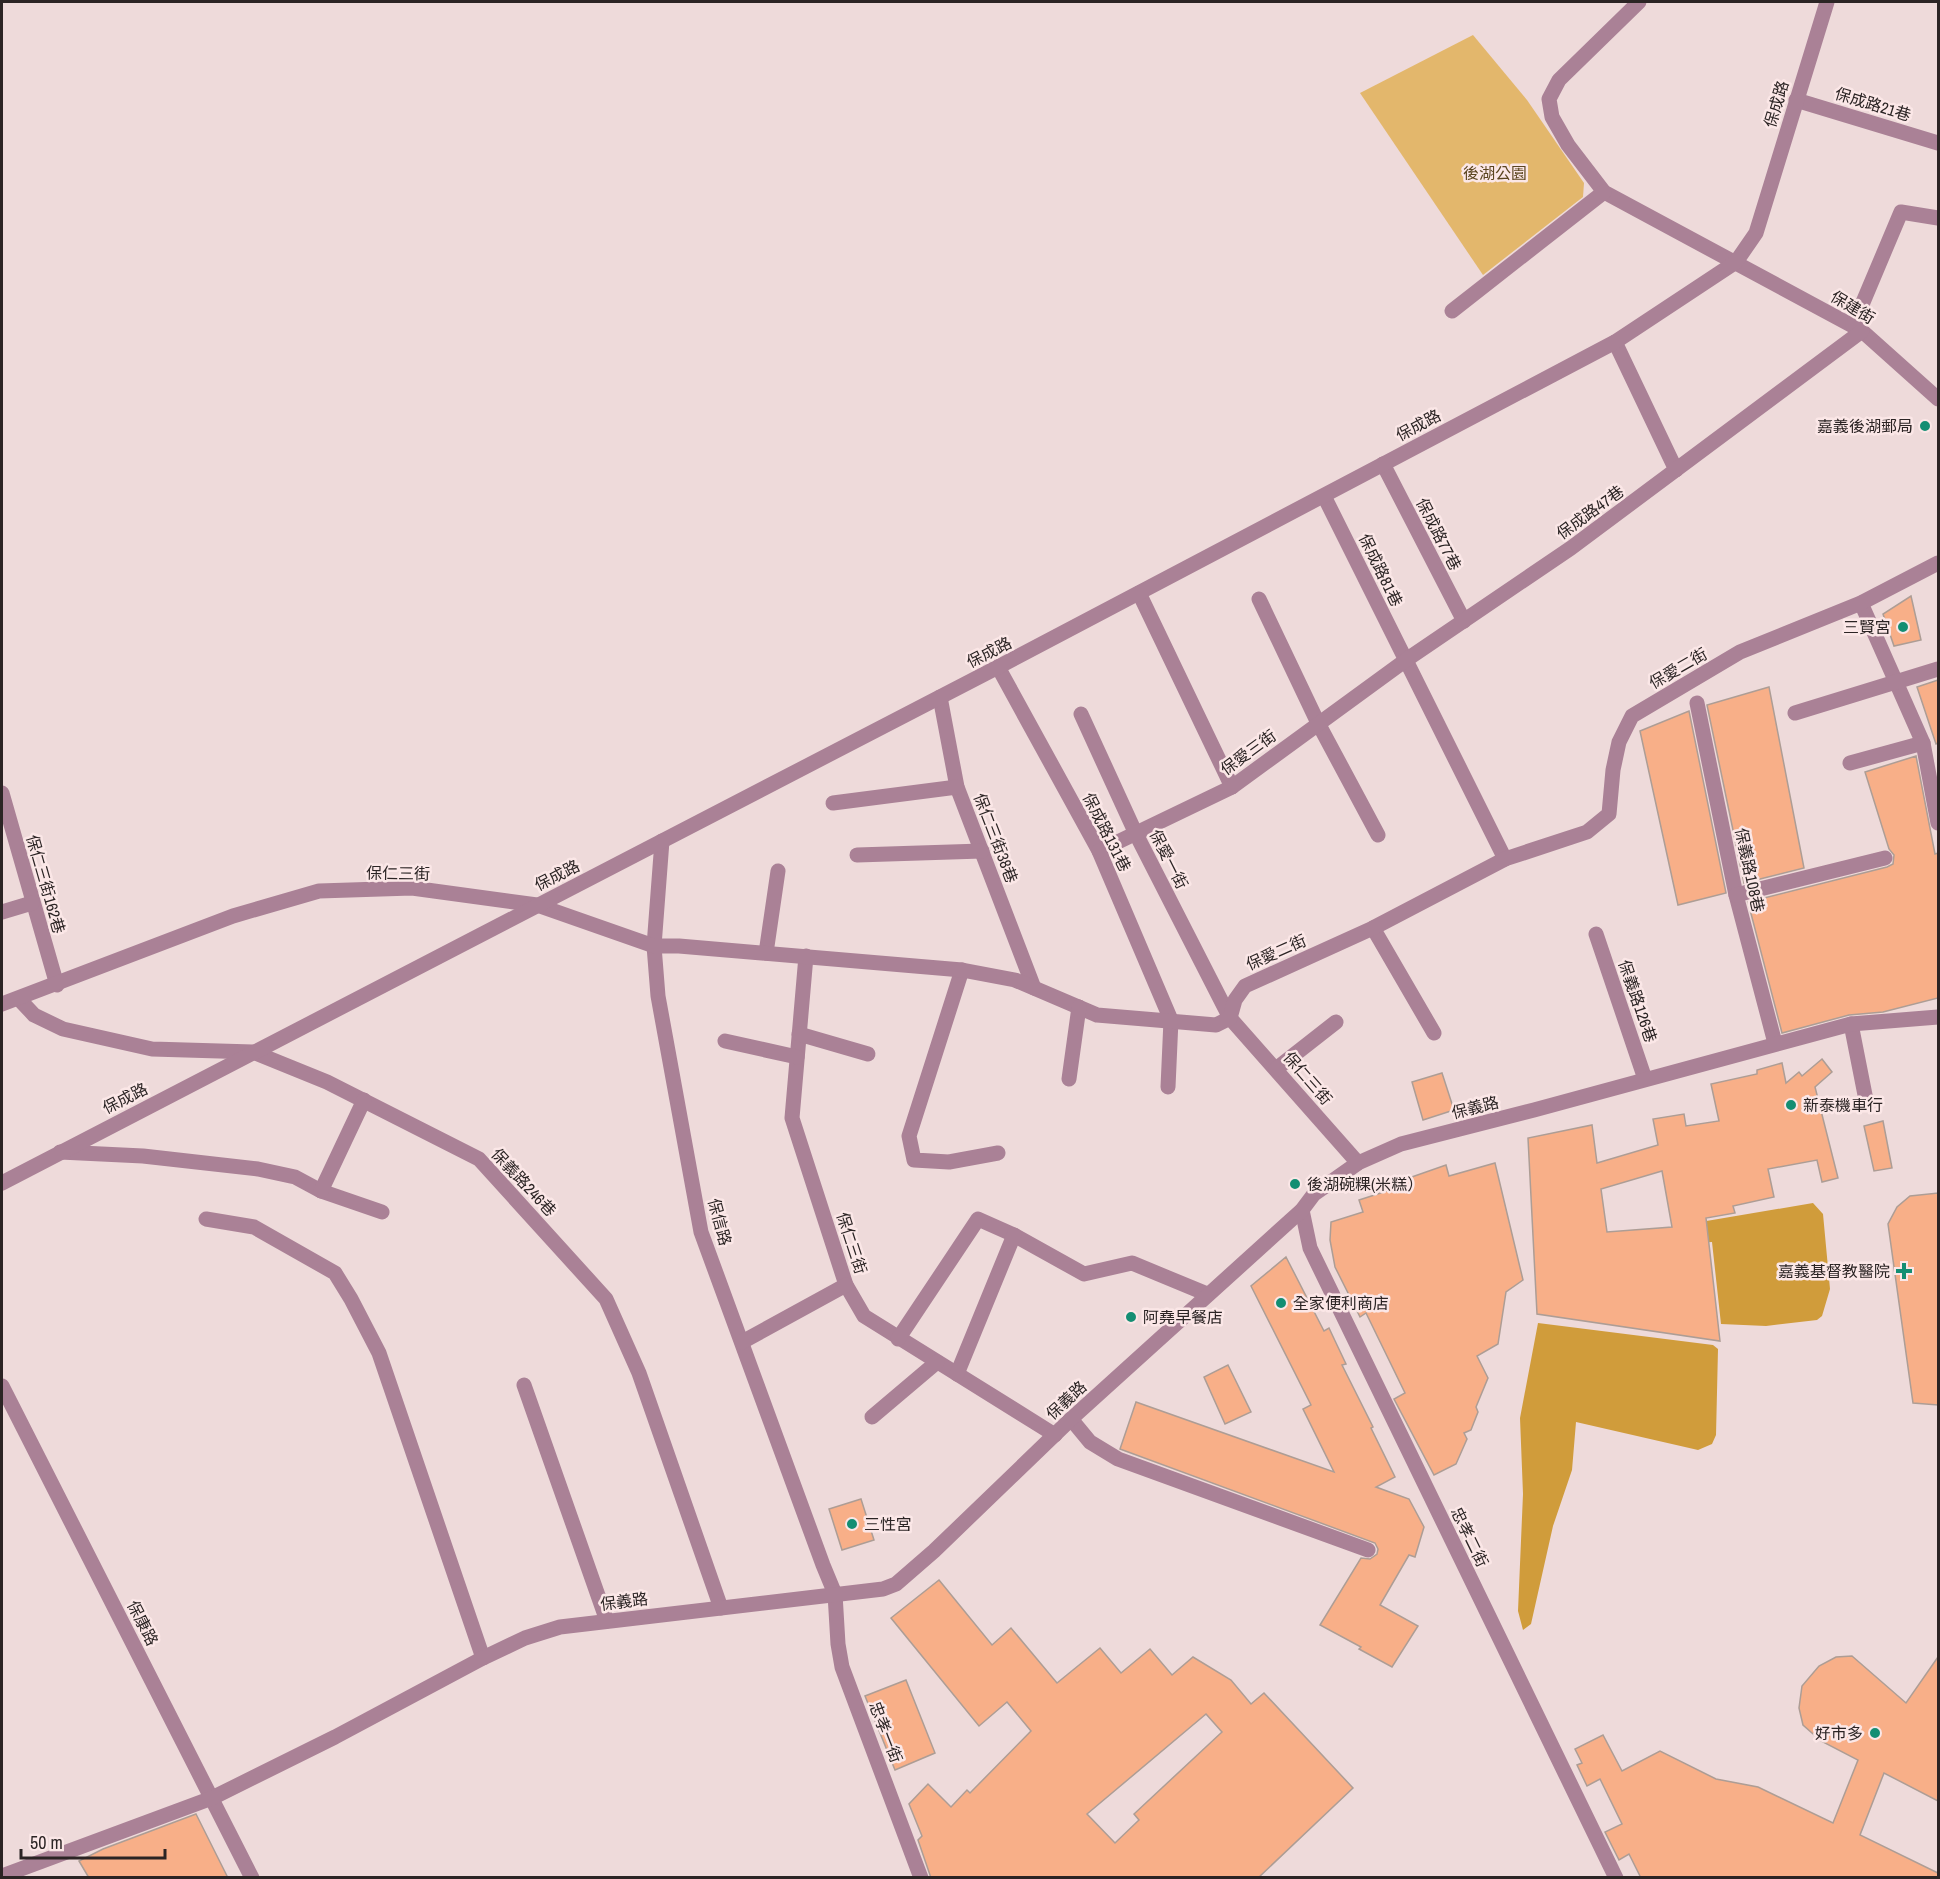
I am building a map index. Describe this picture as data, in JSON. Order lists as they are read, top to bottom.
{
  "streets": {
    "street": [
      "保成路",
      "保成路21巷",
      "保建街",
      "保成路47巷",
      "保成路77巷",
      "保成路81巷",
      "保愛二街",
      "保愛三街",
      "保成路131巷",
      "保仁三街38巷",
      "保愛一街",
      "保義路108巷",
      "保仁三街",
      "保仁三街162巷",
      "保義路126巷",
      "保義路",
      "保義路246巷",
      "保信路",
      "忠孝二街",
      "保康路",
      "忠孝一街"
    ]
  },
  "crossings": [
    ["保成路", "保成路21巷"],
    ["保成路", "保建街"],
    ["保成路", "保成路77巷"],
    ["保成路", "保成路81巷"],
    ["保成路", "保成路131巷"],
    ["保成路", "保仁三街38巷"],
    ["保成路", "保仁三街"],
    ["保成路", "保義路246巷"],
    ["保成路", "保信路"],
    ["保建街", "保成路47巷"],
    ["保成路47巷", "保成路77巷"],
    ["保成路47巷", "保成路81巷"],
    ["保成路47巷", "保愛三街"],
    ["保成路81巷", "保愛三街"],
    ["保愛二街", "保愛一街"],
    ["保愛二街", "保仁三街"],
    ["保愛三街", "保成路131巷"],
    ["保愛三街", "保愛一街"],
    ["保成路131巷", "保仁三街"],
    ["保仁三街38巷", "保仁三街"],
    ["保愛一街", "保仁三街"],
    ["保義路108巷", "保義路"],
    ["保仁三街", "保仁三街162巷"],
    ["保仁三街", "保義路"],
    ["保仁三街", "保義路246巷"],
    ["保仁三街", "保信路"],
    ["保義路126巷", "保義路"],
    ["保義路", "保義路246巷"],
    ["保義路", "保信路"],
    ["保義路", "忠孝二街"],
    ["保義路", "保康路"],
    ["保義路", "忠孝一街"],
    ["保信路", "忠孝一街"]
  ],
  "parks": ["後湖公園"],
  "places": {
    "other": [
      "嘉義後湖郵局",
      "三賢宮",
      "新泰機車行",
      "後湖碗粿(米糕）",
      "全家便利商店",
      "阿堯早餐店",
      "三性宮",
      "好市多"
    ],
    "health": ["嘉義基督教醫院"]
  },
  "scale_bar": "50 m"
}
